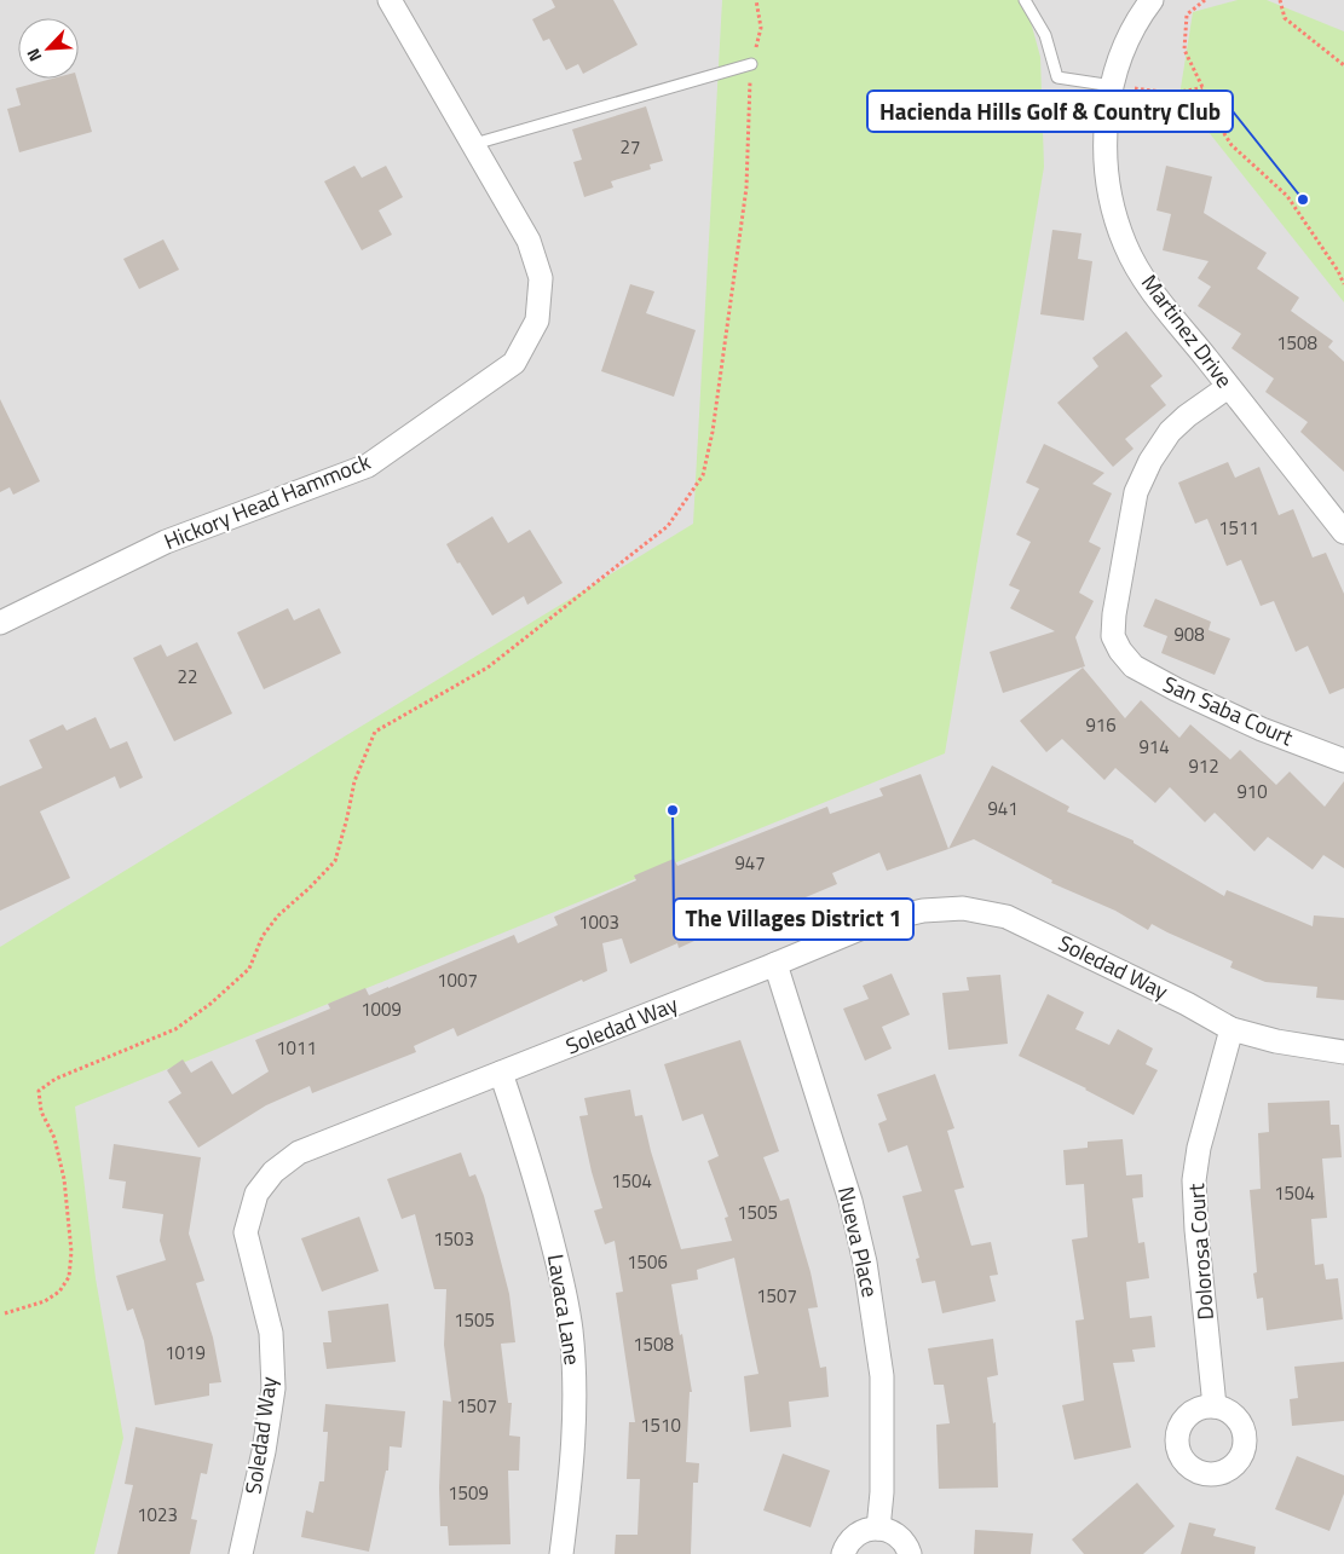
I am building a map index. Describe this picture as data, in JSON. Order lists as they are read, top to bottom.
{
  "streets": {
    "street": [
      "Martinez Drive",
      "Hickory Head Hammock",
      "San Saba Court",
      "Soledad Way",
      "Nueva Place",
      "Dolorosa Court",
      "Lavaca Lane"
    ]
  },
  "crossings": [
    ["Martinez Drive", "San Saba Court"],
    ["Soledad Way", "Nueva Place"],
    ["Soledad Way", "Dolorosa Court"],
    ["Soledad Way", "Lavaca Lane"]
  ],
  "places": ["Hacienda Hills Golf & Country Club", "The Villages District 1"],
  "house_numbers": [
    "27",
    "1508",
    "1511",
    "908",
    "22",
    "916",
    "914",
    "912",
    "910",
    "941",
    "947",
    "1003",
    "1007",
    "1009",
    "1011",
    "1504",
    "1504",
    "1505",
    "1503",
    "1506",
    "1507",
    "1505",
    "1508",
    "1019",
    "1507",
    "1510",
    "1509",
    "1023"
  ],
  "north": "bottom left"
}
